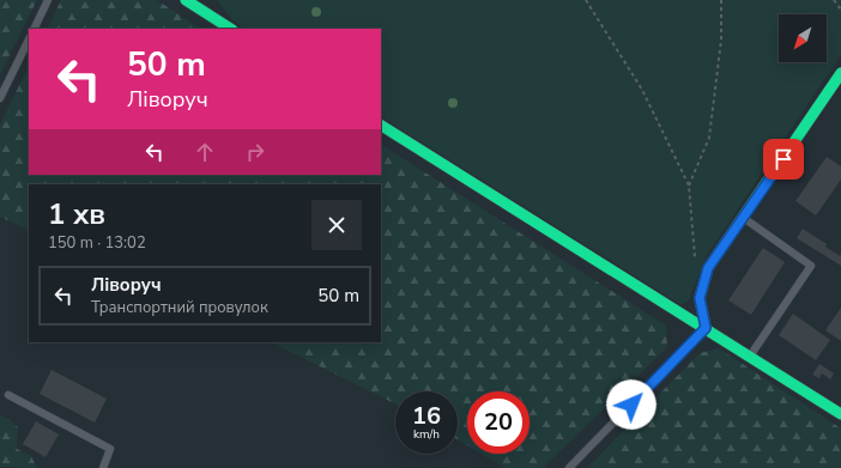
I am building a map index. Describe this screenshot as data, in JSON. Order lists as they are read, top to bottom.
{
  "north": "bottom left",
  "page": {
    "turn": ["50 m", "Ліворуч"],
    "heading": ["1 хв", "150 m · 13:02"],
    "list": [
      {
        "name": "Ліворуч",
        "note": "Транспортний провулок",
        "value": "50 m"
      }
    ],
    "speed": "16 km/h",
    "limit": "20"
  }
}
